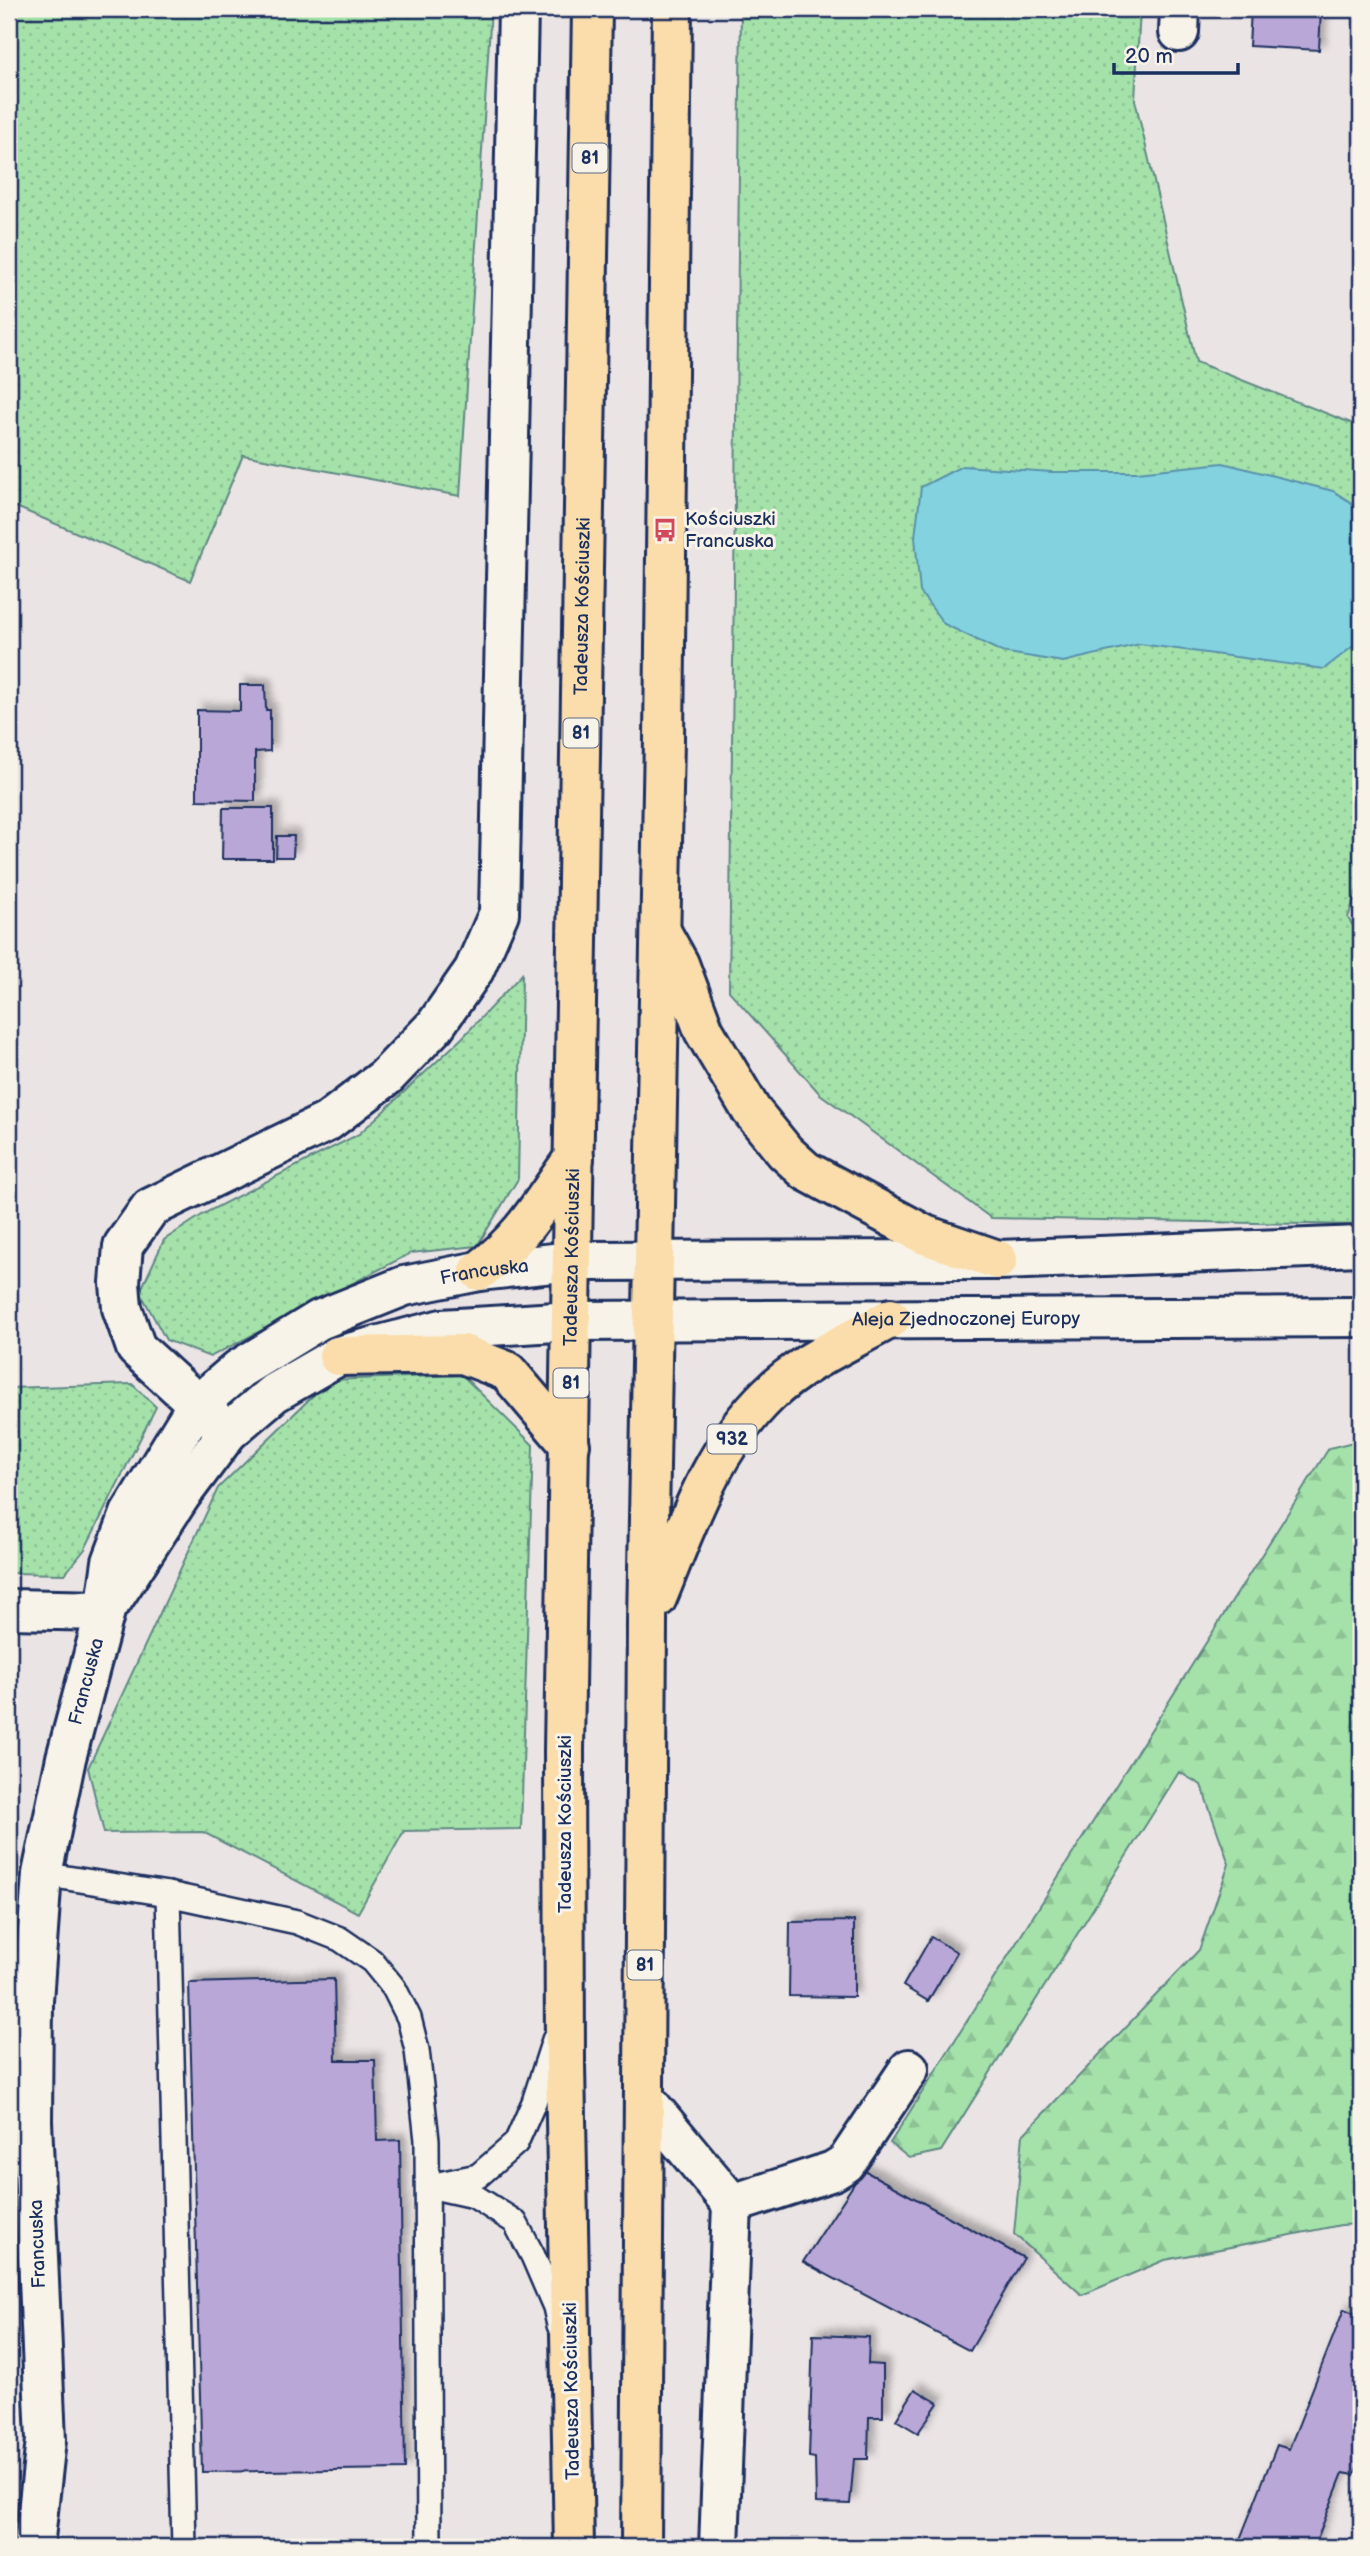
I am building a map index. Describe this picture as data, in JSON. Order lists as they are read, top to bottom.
{
  "streets": {
    "main road": ["81", "Tadeusza Kościuszki", "932"],
    "street": ["Francuska", "Aleja Zjednoczonej Europy"]
  },
  "crossings": [
    ["81", "Aleja Zjednoczonej Europy"],
    ["81", "932"],
    ["Tadeusza Kościuszki", "Francuska"],
    ["Tadeusza Kościuszki", "Aleja Zjednoczonej Europy"],
    ["Francuska", "Aleja Zjednoczonej Europy"],
    ["Aleja Zjednoczonej Europy", "932"]
  ],
  "places": {
    "bus stop": ["Kościuszki Francuska"]
  },
  "scale_bar": "20 m"
}
